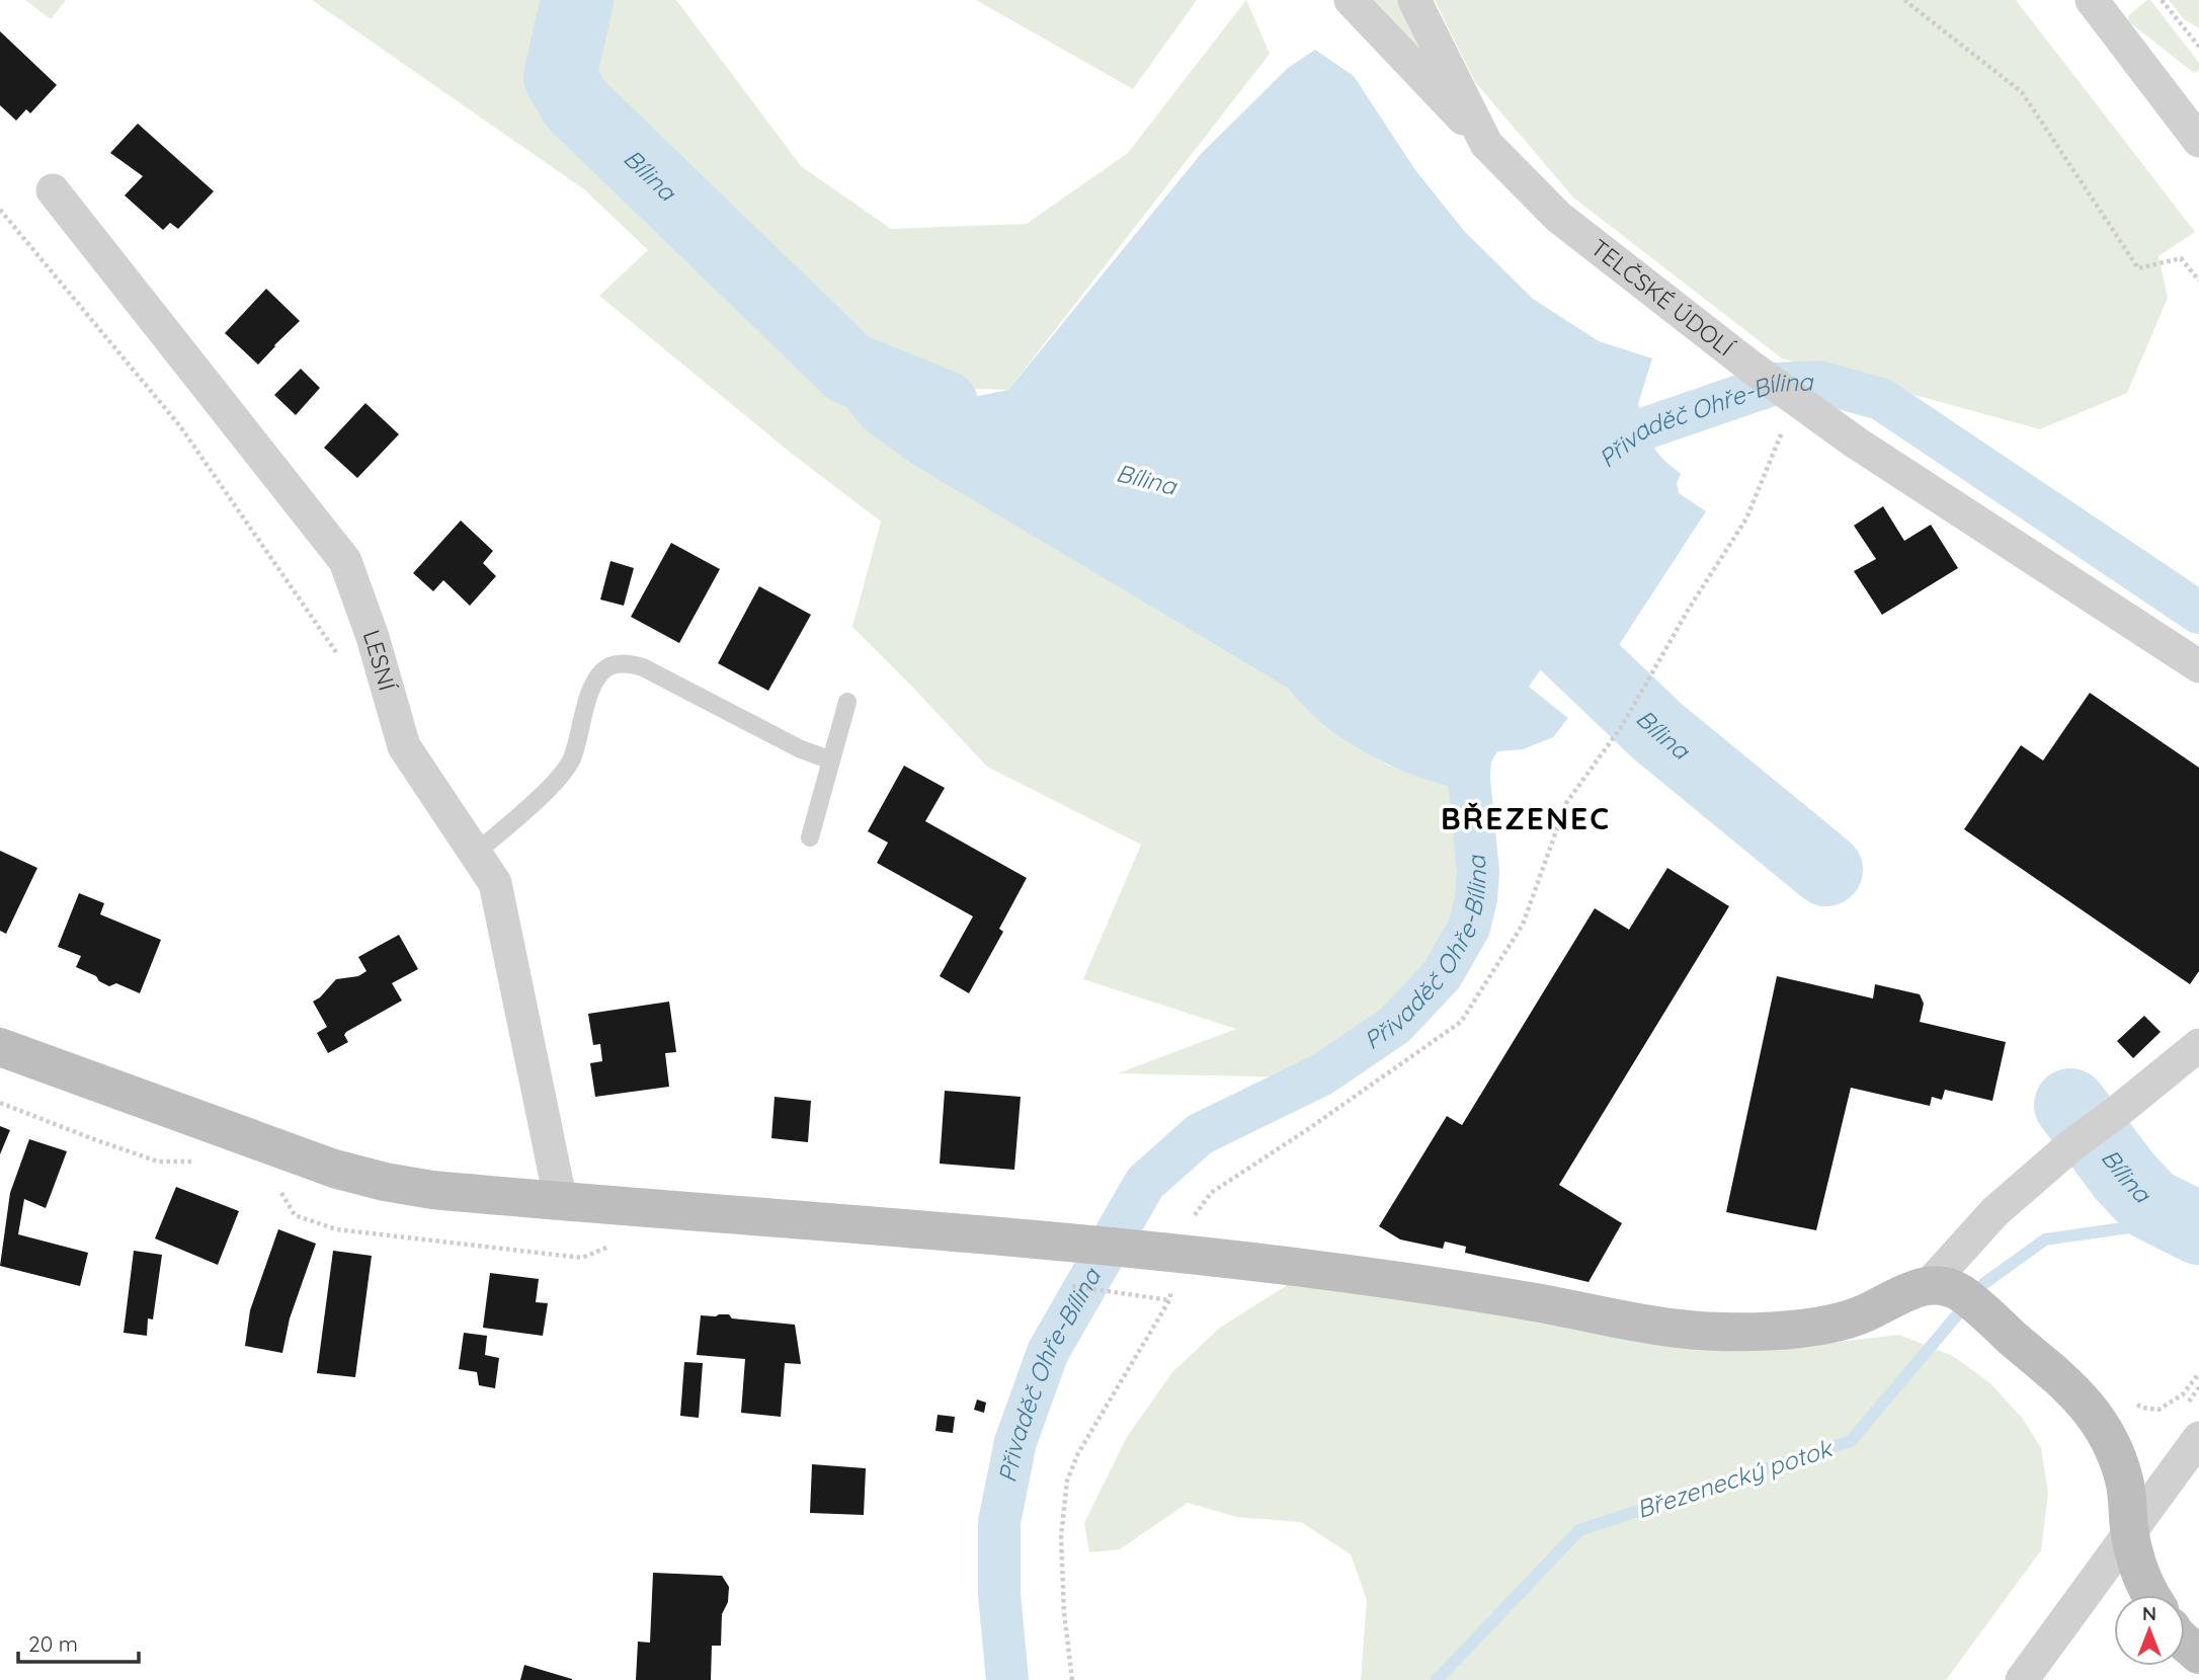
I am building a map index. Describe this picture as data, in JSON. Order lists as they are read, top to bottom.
{
  "streets": {
    "street": ["TELČSKÉ ÚDOLÍ", "LESNÍ"]
  },
  "districts": ["BŘEZENEC"],
  "water": ["Bílina", "Přivaděč Ohře-Bílina", "Březenecký potok"],
  "scale_bar": "20 m",
  "north": "top"
}
